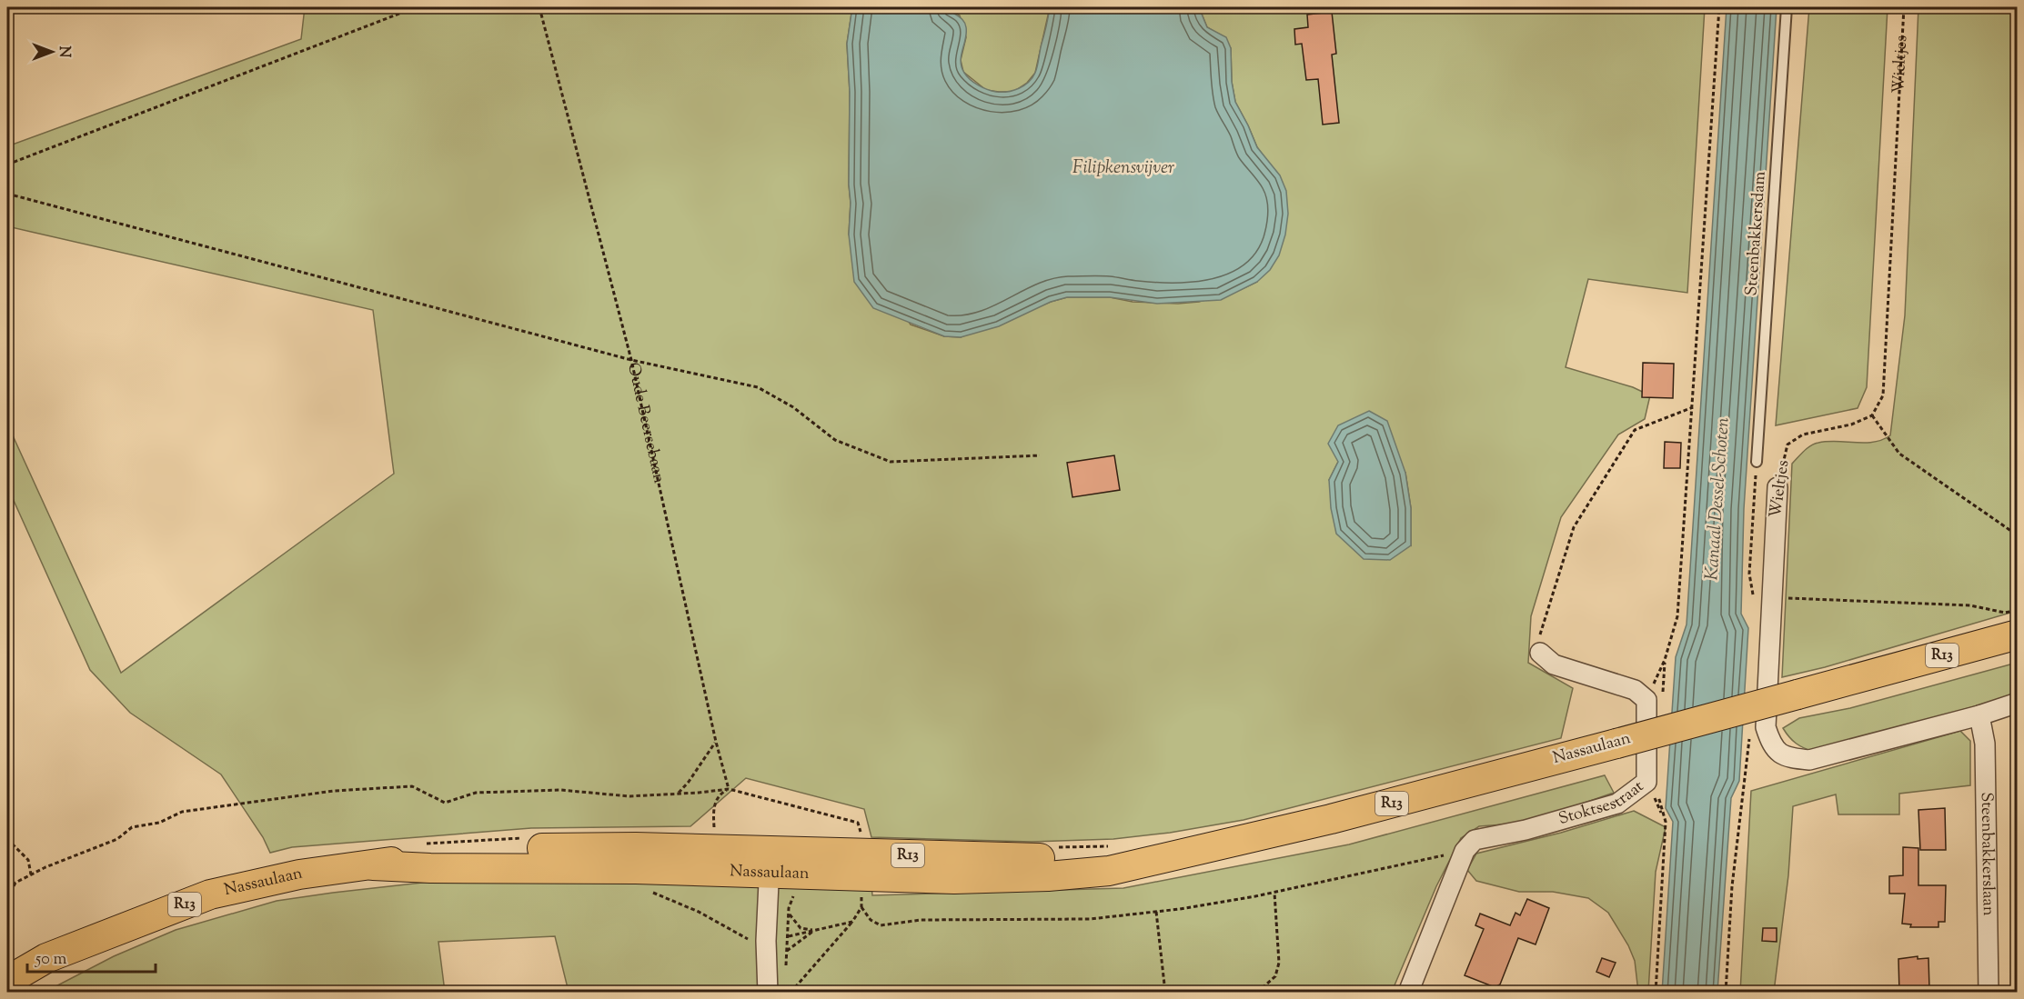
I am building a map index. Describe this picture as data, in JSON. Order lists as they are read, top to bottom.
{
  "streets": {
    "main road": ["R13", "Nassaulaan"],
    "street": ["Wieltjes", "Stoktsestraat", "Steenbakkerslaan"],
    "lane": ["Steenbakkersdam"],
    "path": ["Oude Beersebaan"]
  },
  "crossings": [
    ["Wieltjes", "Steenbakkerslaan"]
  ],
  "water": ["Filipkensvijver", "Kanaal Dessel-Schoten"],
  "scale_bar": "50 m",
  "north": "right"
}
